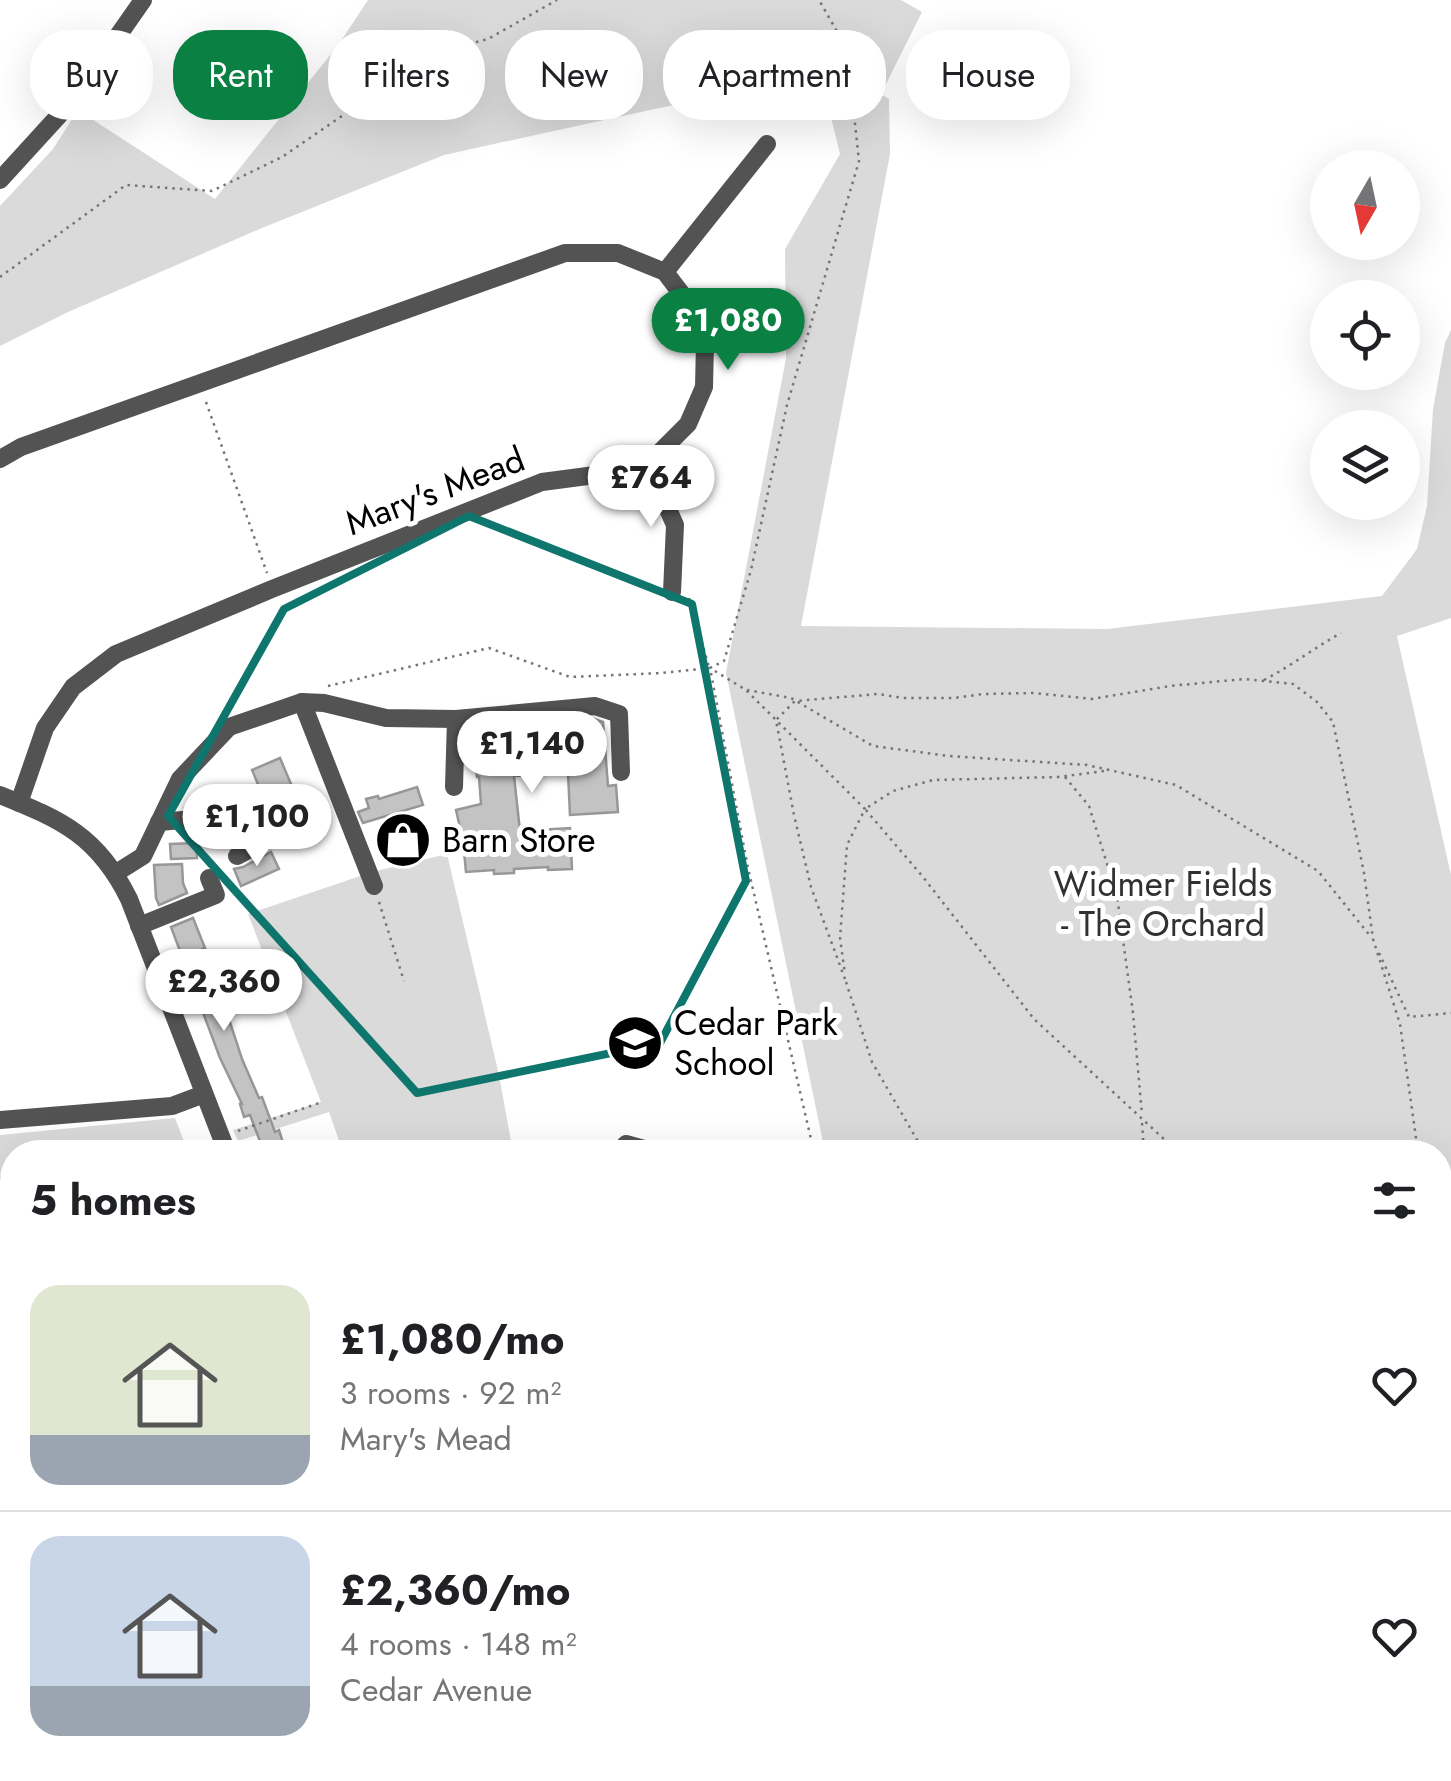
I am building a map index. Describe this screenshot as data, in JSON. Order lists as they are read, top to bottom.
{
  "streets": {
    "street": ["Mary's Mead"]
  },
  "parks": ["Widmer Fields - The Orchard"],
  "places": {
    "shop": ["Barn Store"],
    "school or university": ["Cedar Park School"]
  },
  "north": "bottom",
  "page": {
    "chip": [
      "Buy",
      "Rent",
      "Filters",
      "New",
      "Apartment",
      "House"
    ],
    "price": [
      "£1,080",
      "£764",
      "£1,140",
      "£1,100",
      "£2,360"
    ],
    "heading": "5 homes",
    "list": [
      {
        "name": "£1,080/mo",
        "note": "3 rooms · 92 m² · Mary's Mead"
      },
      {
        "name": "£2,360/mo",
        "note": "4 rooms · 148 m² · Cedar Avenue"
      }
    ]
  }
}
